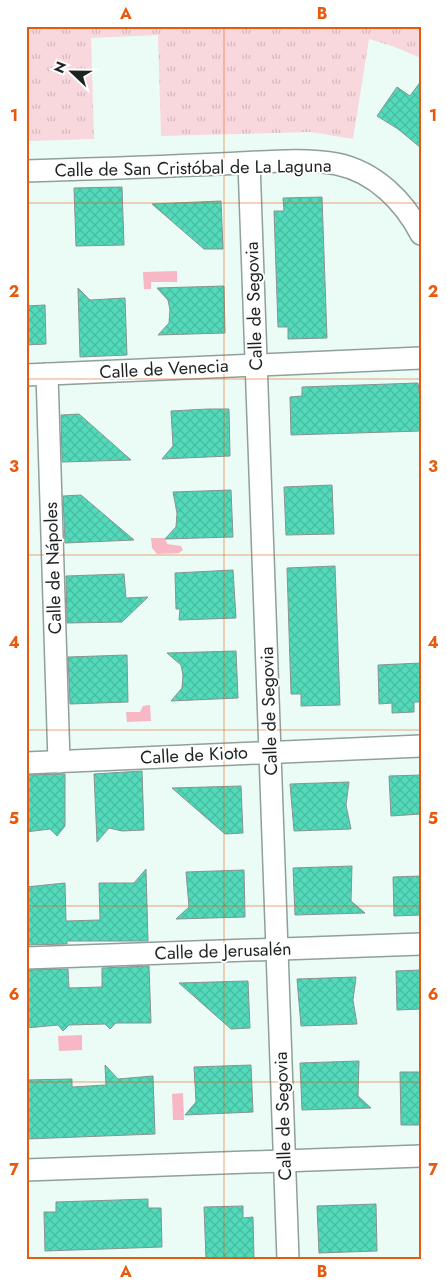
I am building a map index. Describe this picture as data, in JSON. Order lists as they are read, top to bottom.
{
  "streets": {
    "street": [
      "Calle de San Cristóbal de La Laguna",
      "Calle de Segovia",
      "Calle de Venecia",
      "Calle de Nápoles",
      "Calle de Kioto",
      "Calle de Jerusalén"
    ]
  },
  "crossings": [
    ["Calle de San Cristóbal de La Laguna", "Calle de Segovia"],
    ["Calle de Segovia", "Calle de Venecia"],
    ["Calle de Segovia", "Calle de Kioto"],
    ["Calle de Segovia", "Calle de Jerusalén"],
    ["Calle de Venecia", "Calle de Nápoles"],
    ["Calle de Nápoles", "Calle de Kioto"]
  ],
  "north": "left",
  "grid": {
    "columns": ["A", "B"],
    "rows": [
      "1",
      "2",
      "3",
      "4",
      "5",
      "6",
      "7"
    ]
  }
}
